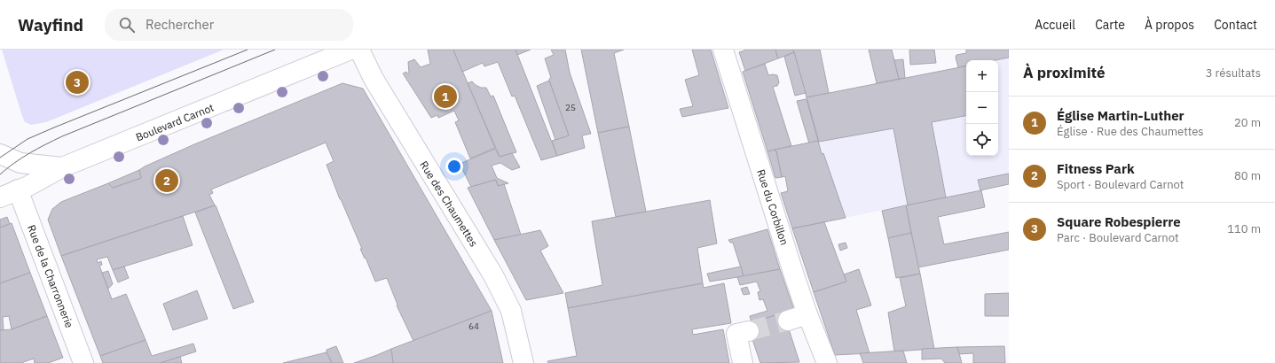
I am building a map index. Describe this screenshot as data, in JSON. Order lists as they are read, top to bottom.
{
  "streets": {
    "street": [
      "Boulevard Carnot",
      "Rue des Chaumettes",
      "Rue du Corbillon",
      "Rue de la Charronnerie"
    ]
  },
  "crossings": [
    ["Boulevard Carnot", "Rue de la Charronnerie"]
  ],
  "house_numbers": ["25", "64"],
  "page": {
    "header": "Wayfind",
    "search": "Rechercher",
    "nav": [
      "Accueil",
      "Carte",
      "À propos",
      "Contact"
    ],
    "heading": ["À proximité", "3 résultats"],
    "map_buttons": ["+", "−"],
    "pins": ["3", "1", "2"],
    "list": [
      {
        "mark": "1",
        "name": "Église Martin-Luther",
        "note": "Église · Rue des Chaumettes",
        "value": "20 m"
      },
      {
        "mark": "2",
        "name": "Fitness Park",
        "note": "Sport · Boulevard Carnot",
        "value": "80 m"
      },
      {
        "mark": "3",
        "name": "Square Robespierre",
        "note": "Parc · Boulevard Carnot",
        "value": "110 m"
      }
    ]
  }
}
